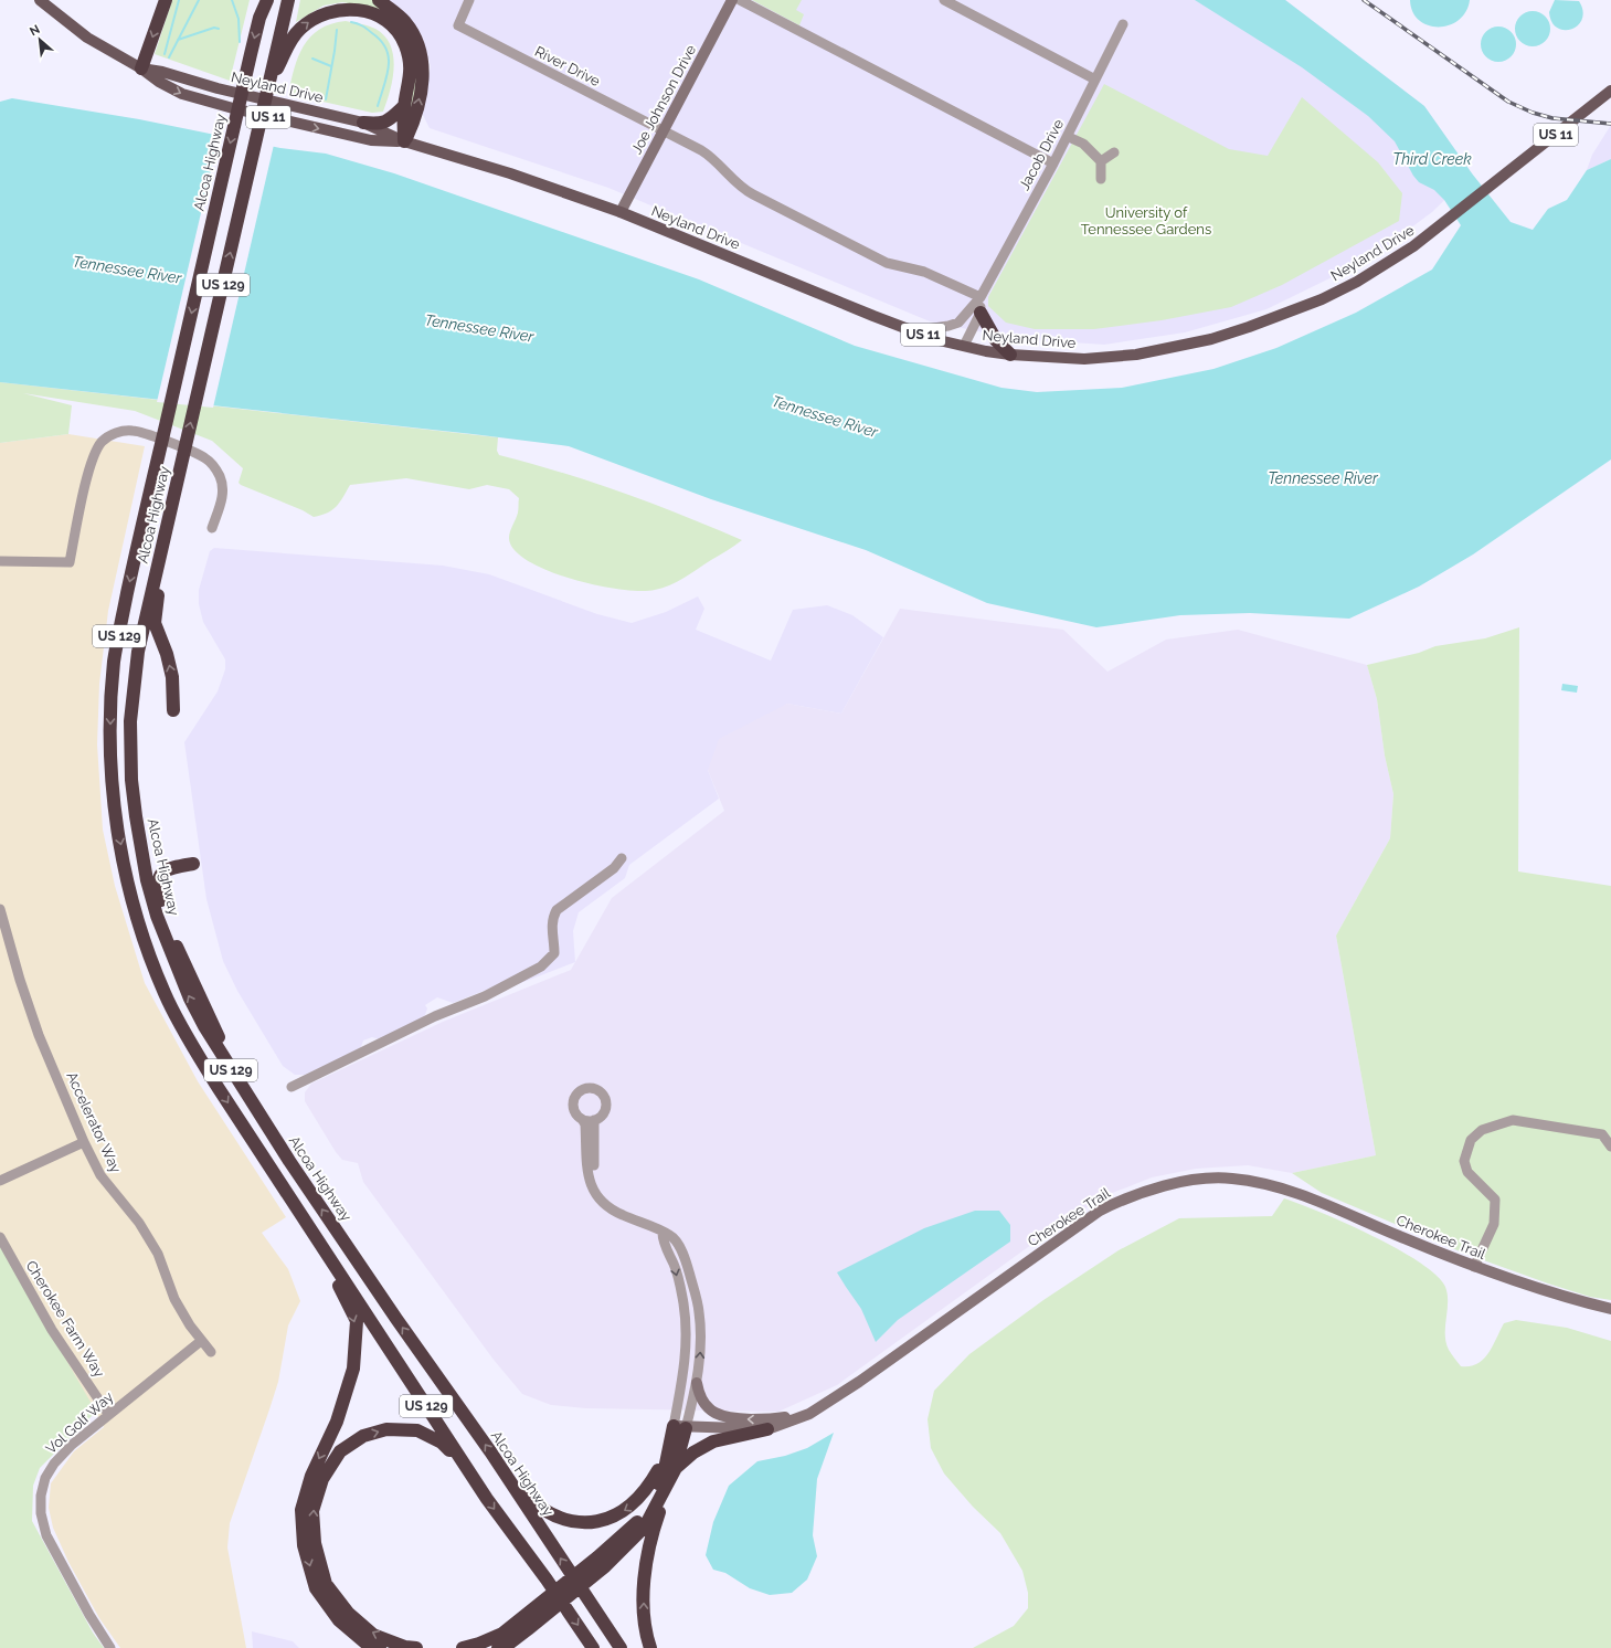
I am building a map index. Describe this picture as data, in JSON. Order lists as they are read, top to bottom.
{
  "streets": {
    "highway": ["Alcoa Highway", "US 129"],
    "main road": ["Neyland Drive", "US 11"],
    "street": [
      "River Drive",
      "Joe Johnson Drive",
      "Jacob Drive",
      "Accelerator Way",
      "Cherokee Trail",
      "Cherokee Farm Way",
      "Vol Golf Way"
    ]
  },
  "crossings": [
    ["River Drive", "Joe Johnson Drive"],
    ["River Drive", "Jacob Drive"],
    ["Neyland Drive", "Joe Johnson Drive"],
    ["Neyland Drive", "Jacob Drive"],
    ["Accelerator Way", "Vol Golf Way"],
    ["Cherokee Farm Way", "Vol Golf Way"]
  ],
  "water": ["Third Creek", "Tennessee River"],
  "parks": ["University of Tennessee Gardens"],
  "north": "top left"
}
